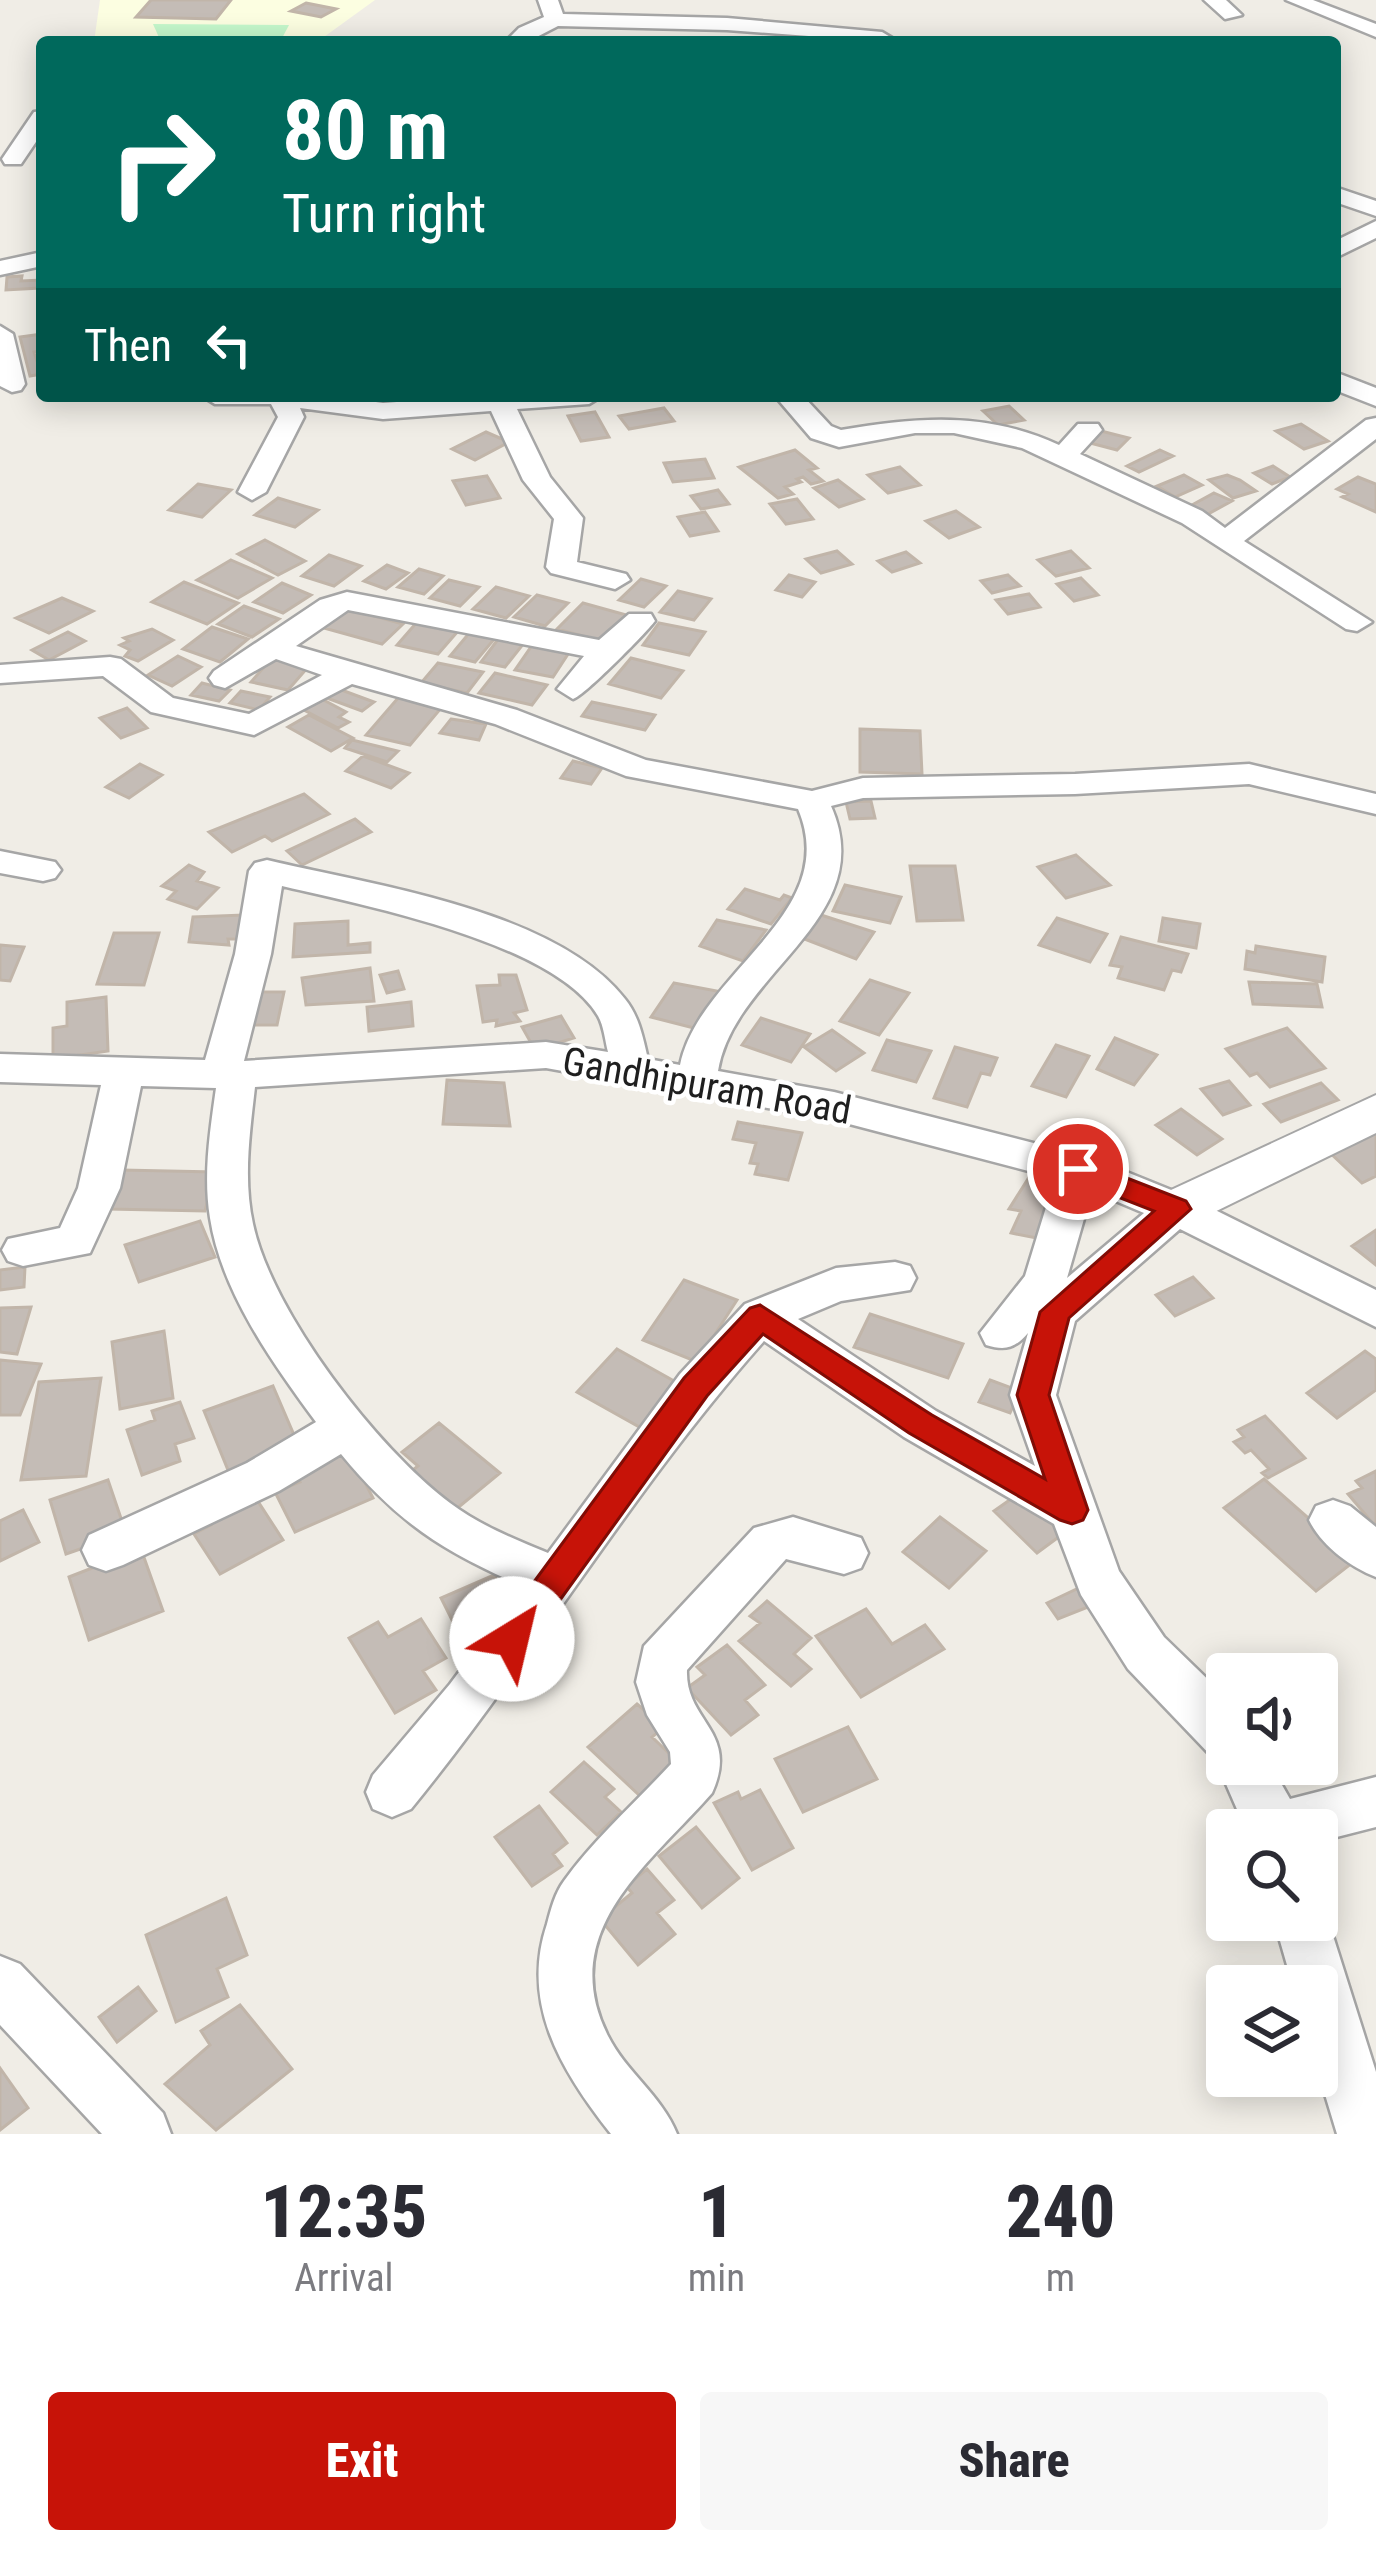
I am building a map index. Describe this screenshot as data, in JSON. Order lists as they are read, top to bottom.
{
  "streets": {
    "street": ["Gandhipuram Road"]
  },
  "page": {
    "turn": ["80 m", "Turn right"],
    "then": "Then",
    "eta": [
      "12:35",
      "Arrival",
      "1",
      "min",
      "240",
      "m"
    ],
    "buttons": ["Exit", "Share"]
  }
}
